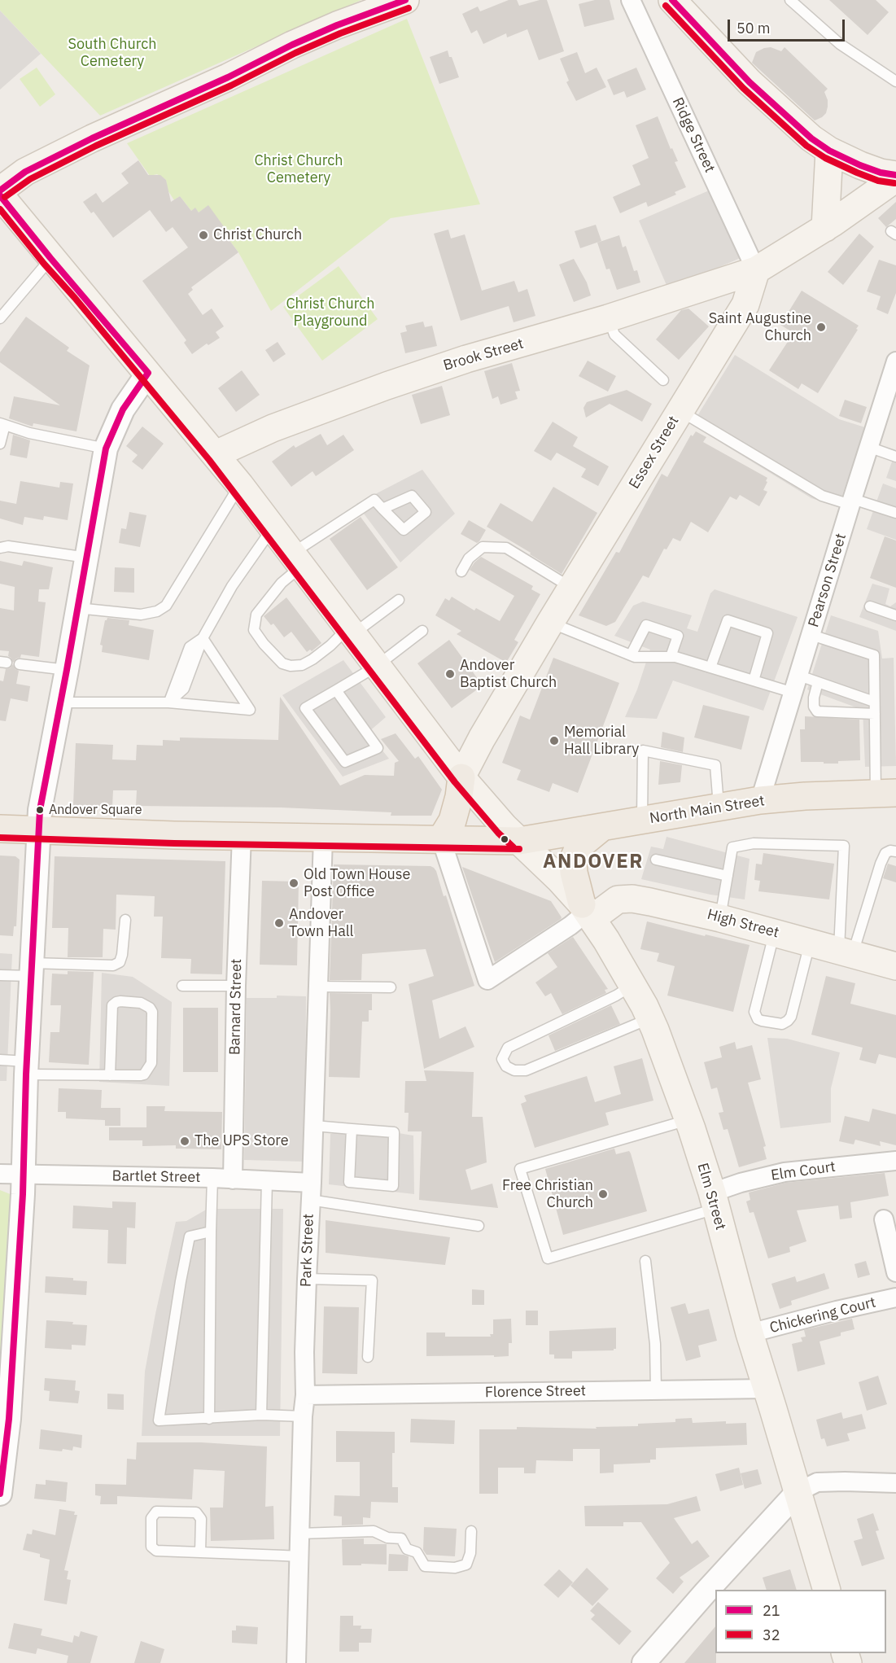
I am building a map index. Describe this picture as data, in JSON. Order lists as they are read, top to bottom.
{
  "streets": {
    "main road": [
      "Brook Street",
      "Essex Street",
      "North Main Street",
      "High Street",
      "Elm Street"
    ],
    "street": [
      "Ridge Street",
      "Pearson Street",
      "Barnard Street",
      "Elm Court",
      "Bartlet Street",
      "Park Street",
      "Chickering Court",
      "Florence Street"
    ]
  },
  "crossings": [
    ["Ridge Street", "Brook Street"],
    ["Ridge Street", "Essex Street"],
    ["Brook Street", "Essex Street"],
    ["Brook Street", "Elm Street"],
    ["Essex Street", "Elm Street"],
    ["Pearson Street", "North Main Street"],
    ["North Main Street", "Barnard Street"],
    ["North Main Street", "Elm Street"],
    ["North Main Street", "Park Street"],
    ["High Street", "Elm Street"],
    ["Barnard Street", "Bartlet Street"],
    ["Elm Court", "Elm Street"],
    ["Bartlet Street", "Park Street"],
    ["Elm Street", "Chickering Court"],
    ["Elm Street", "Florence Street"],
    ["Park Street", "Florence Street"]
  ],
  "districts": ["ANDOVER"],
  "parks": ["South Church Cemetery", "Christ Church Cemetery", "Christ Church Playground"],
  "places": [
    "Christ Church",
    "Saint Augustine Church",
    "Andover Baptist Church",
    "Memorial Hall Library",
    "Andover Square",
    "Old Town House Post Office",
    "Andover Town Hall",
    "The UPS Store",
    "Free Christian Church"
  ],
  "lines": ["transit line 21", "transit line 32"],
  "legend": ["21", "32"],
  "scale_bar": "50 m"
}
